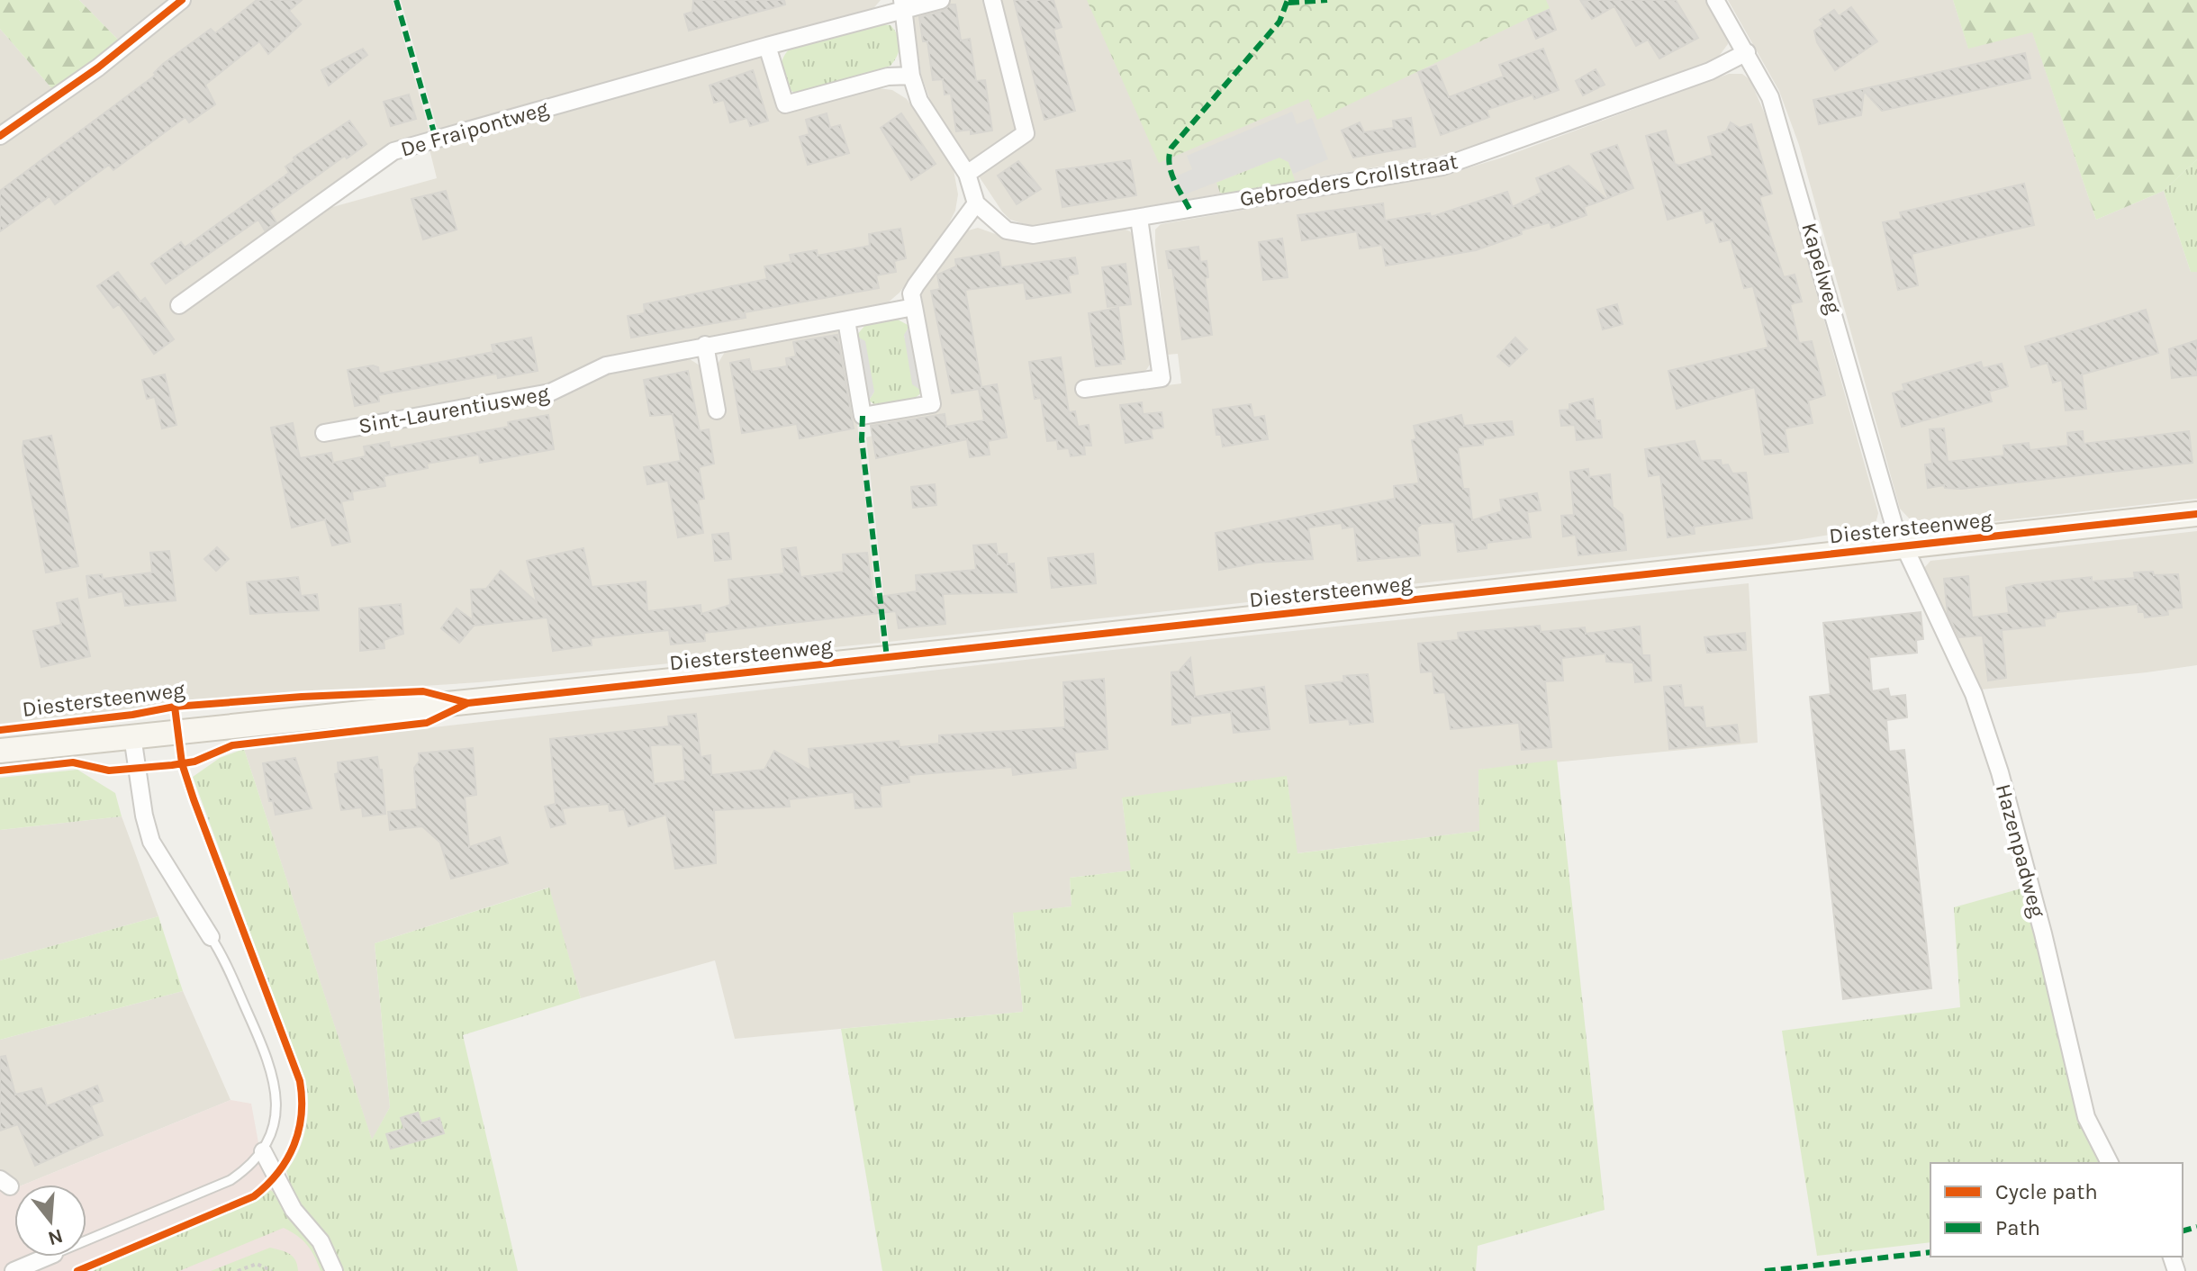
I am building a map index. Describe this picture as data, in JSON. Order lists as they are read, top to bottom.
{
  "streets": {
    "main road": ["Diestersteenweg"],
    "street": [
      "De Fraipontweg",
      "Gebroeders Crollstraat",
      "Kapelweg",
      "Sint-Laurentiusweg",
      "Hazenpadweg"
    ]
  },
  "crossings": [
    ["Gebroeders Crollstraat", "Kapelweg"],
    ["Kapelweg", "Diestersteenweg"],
    ["Kapelweg", "Hazenpadweg"],
    ["Diestersteenweg", "Hazenpadweg"]
  ],
  "legend": ["Cycle path", "Path"],
  "north": "bottom"
}
